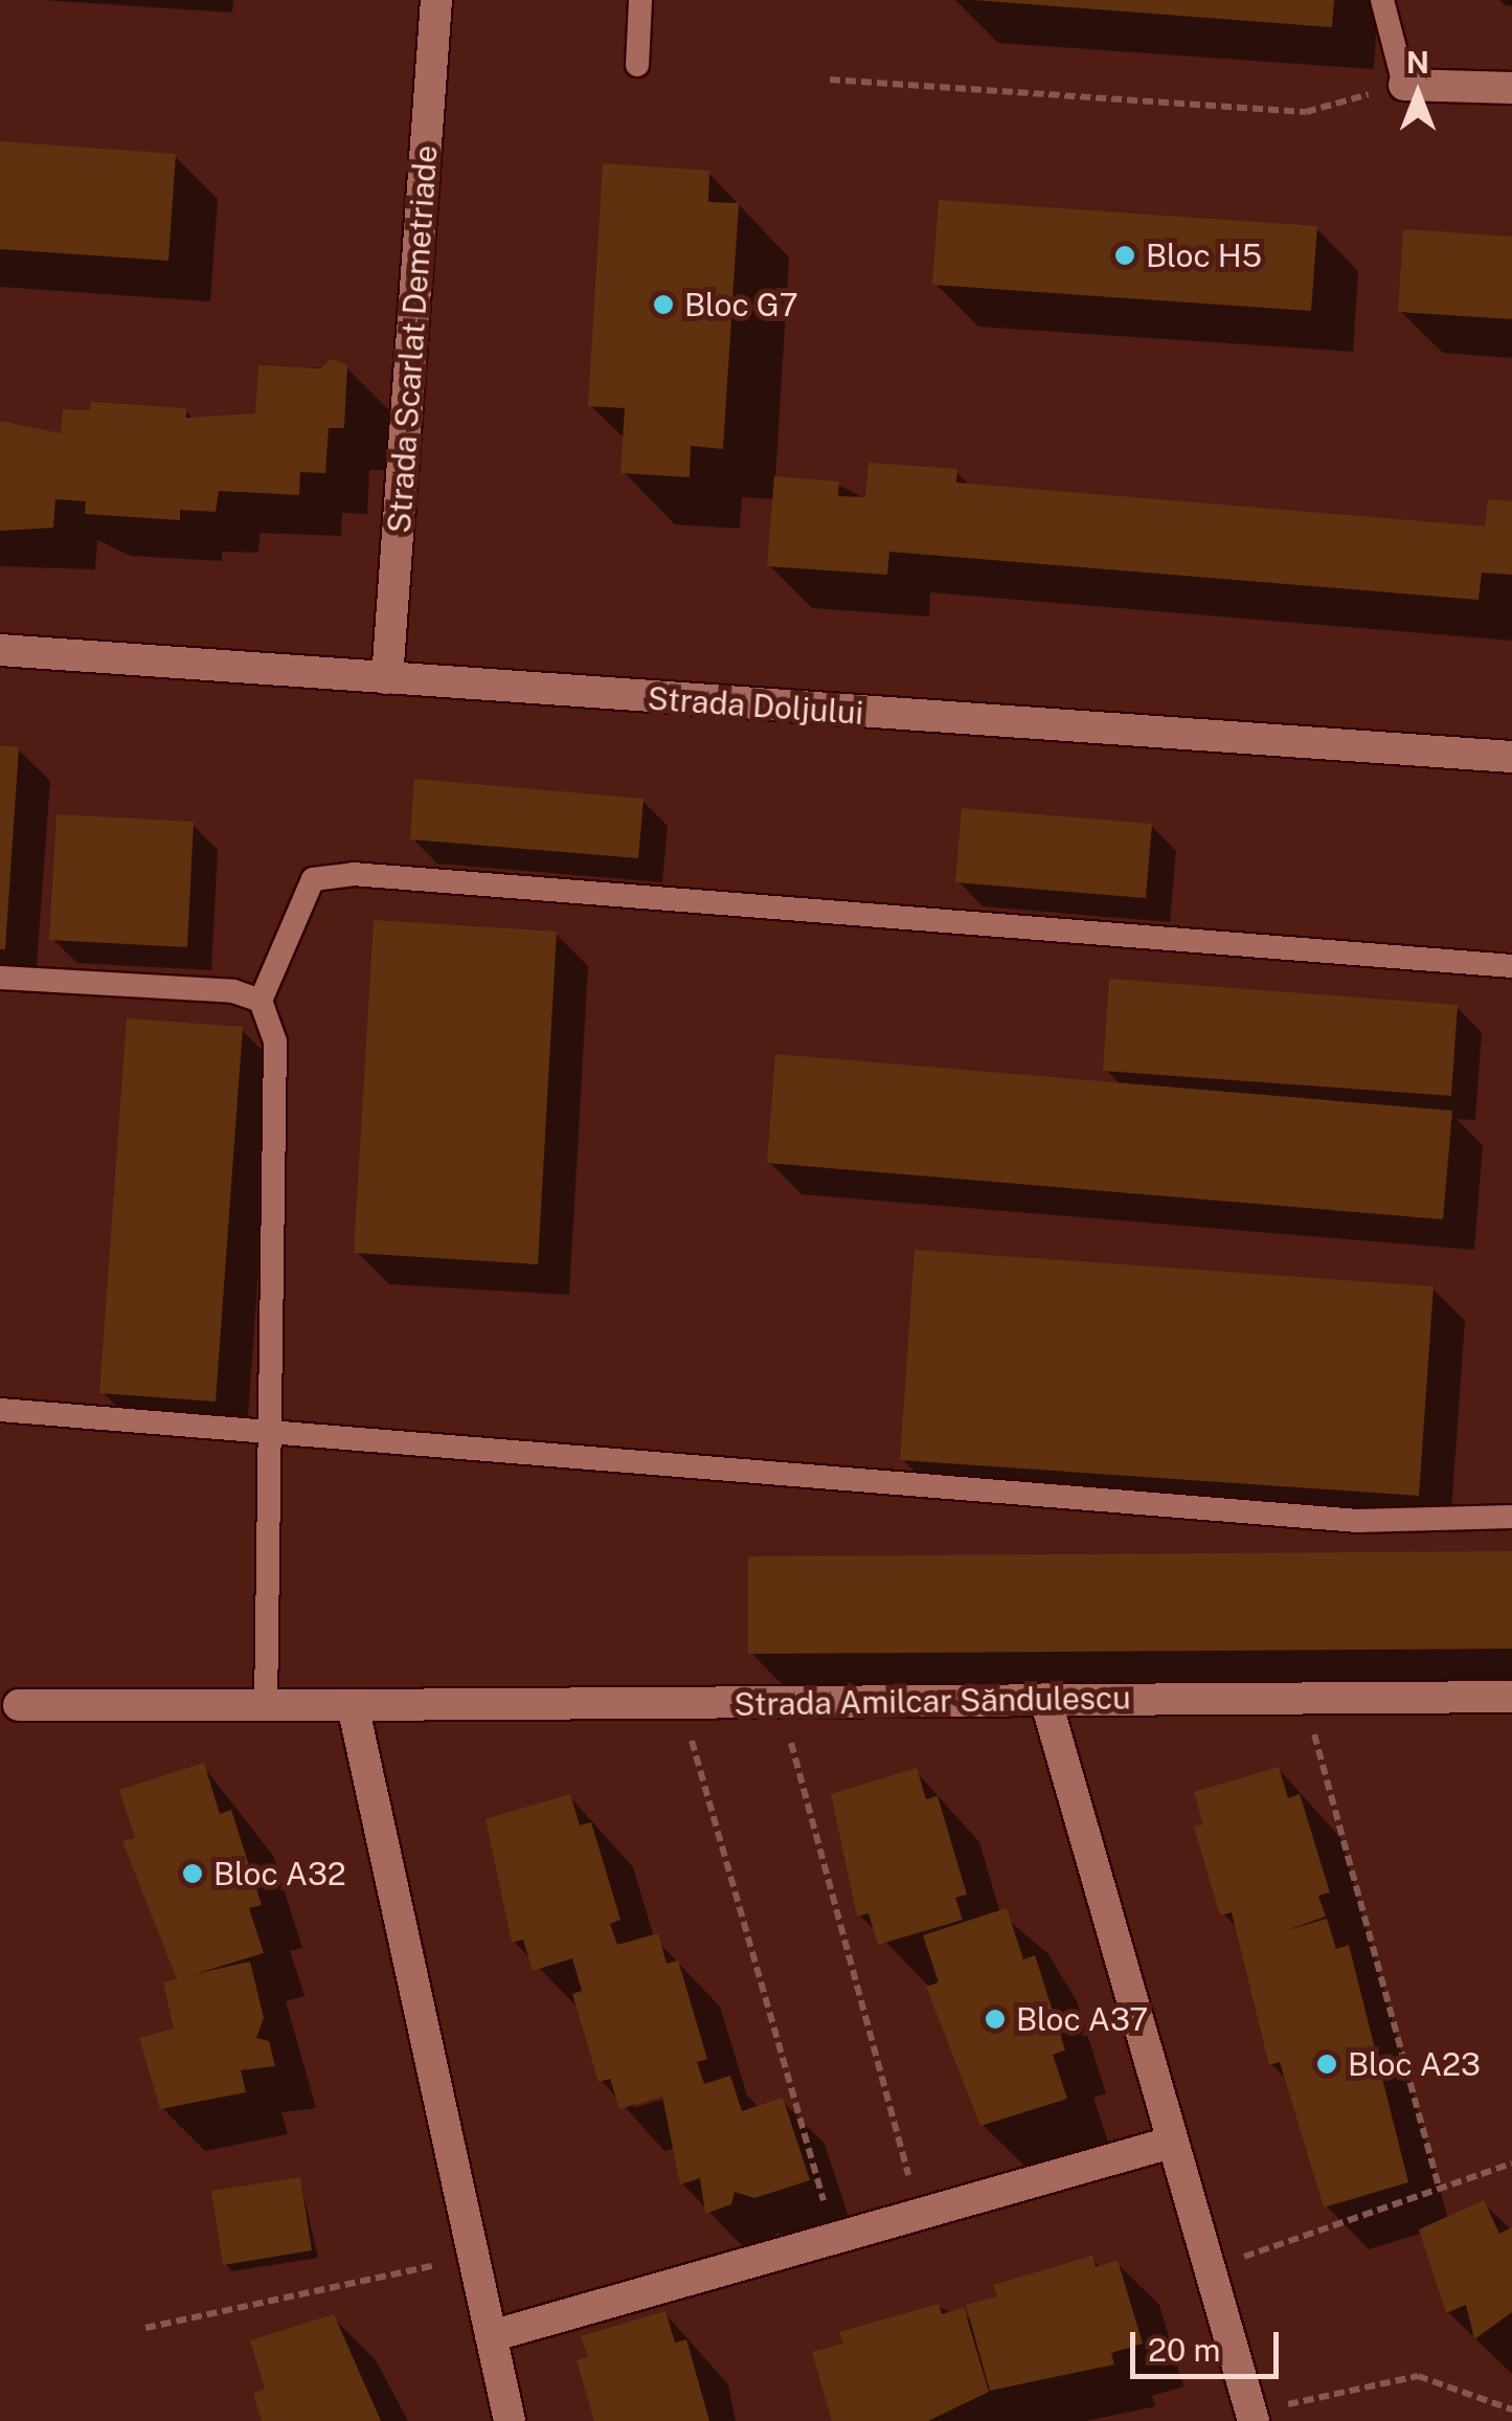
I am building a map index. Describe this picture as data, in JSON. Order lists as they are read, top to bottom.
{
  "streets": {
    "street": ["Strada Scarlat Demetriade", "Strada Doljului", "Strada Amilcar Săndulescu"]
  },
  "crossings": [
    ["Strada Scarlat Demetriade", "Strada Doljului"]
  ],
  "places": [
    "Bloc H5",
    "Bloc G7",
    "Bloc A32",
    "Bloc A37",
    "Bloc A23"
  ],
  "scale_bar": "20 m",
  "north": "top"
}
